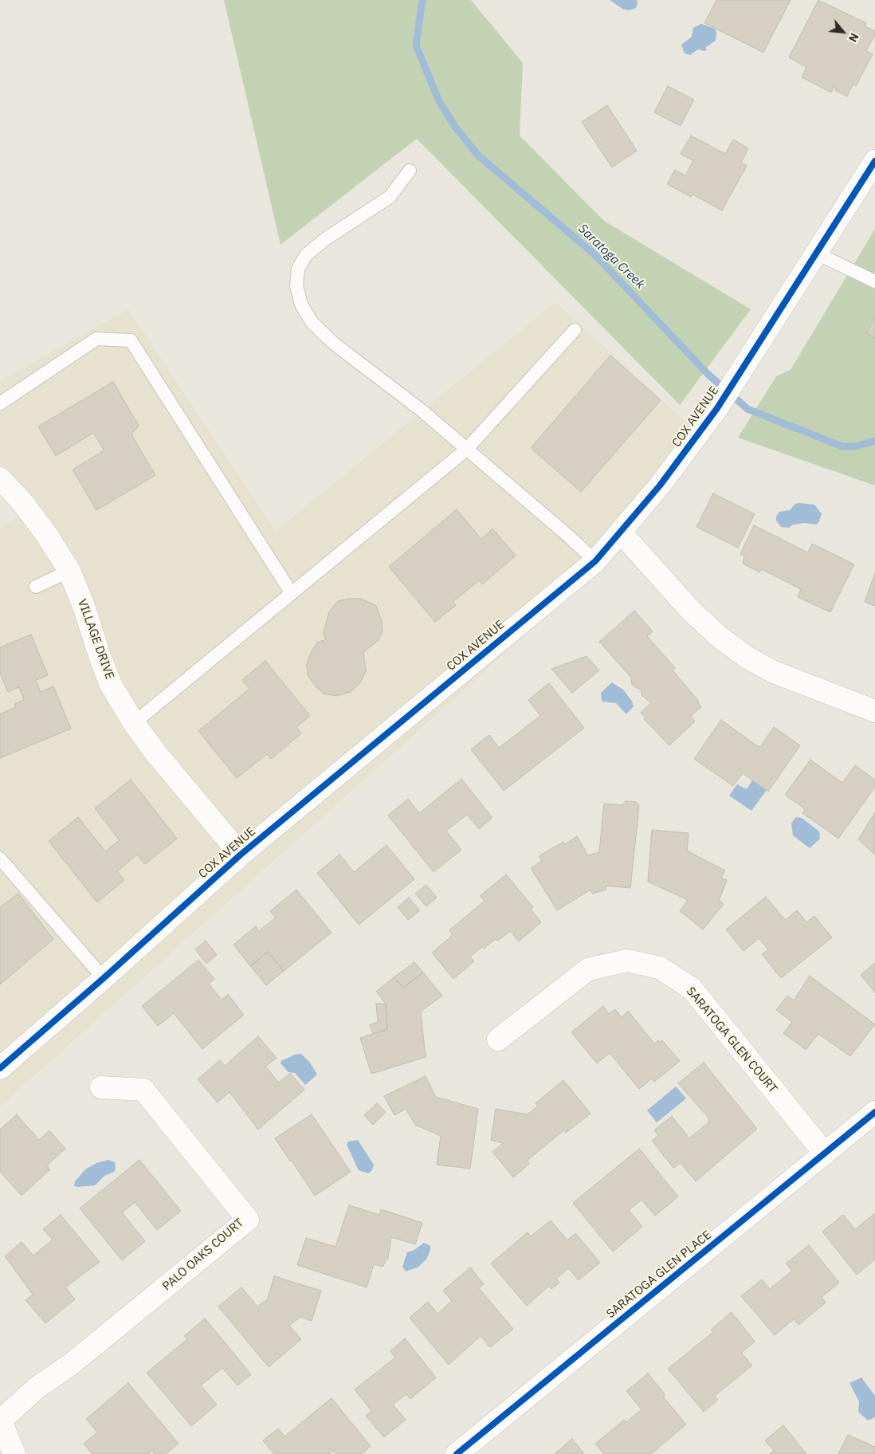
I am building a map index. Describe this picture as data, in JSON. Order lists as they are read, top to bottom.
{
  "streets": {
    "main road": [
      "COX AVENUE",
      "VILLAGE DRIVE",
      "SARATOGA GLEN COURT",
      "PALO OAKS COURT",
      "SARATOGA GLEN PLACE"
    ]
  },
  "crossings": [
    ["COX AVENUE", "VILLAGE DRIVE"],
    ["SARATOGA GLEN COURT", "SARATOGA GLEN PLACE"]
  ],
  "water": ["Saratoga Creek"],
  "north": "bottom right"
}
